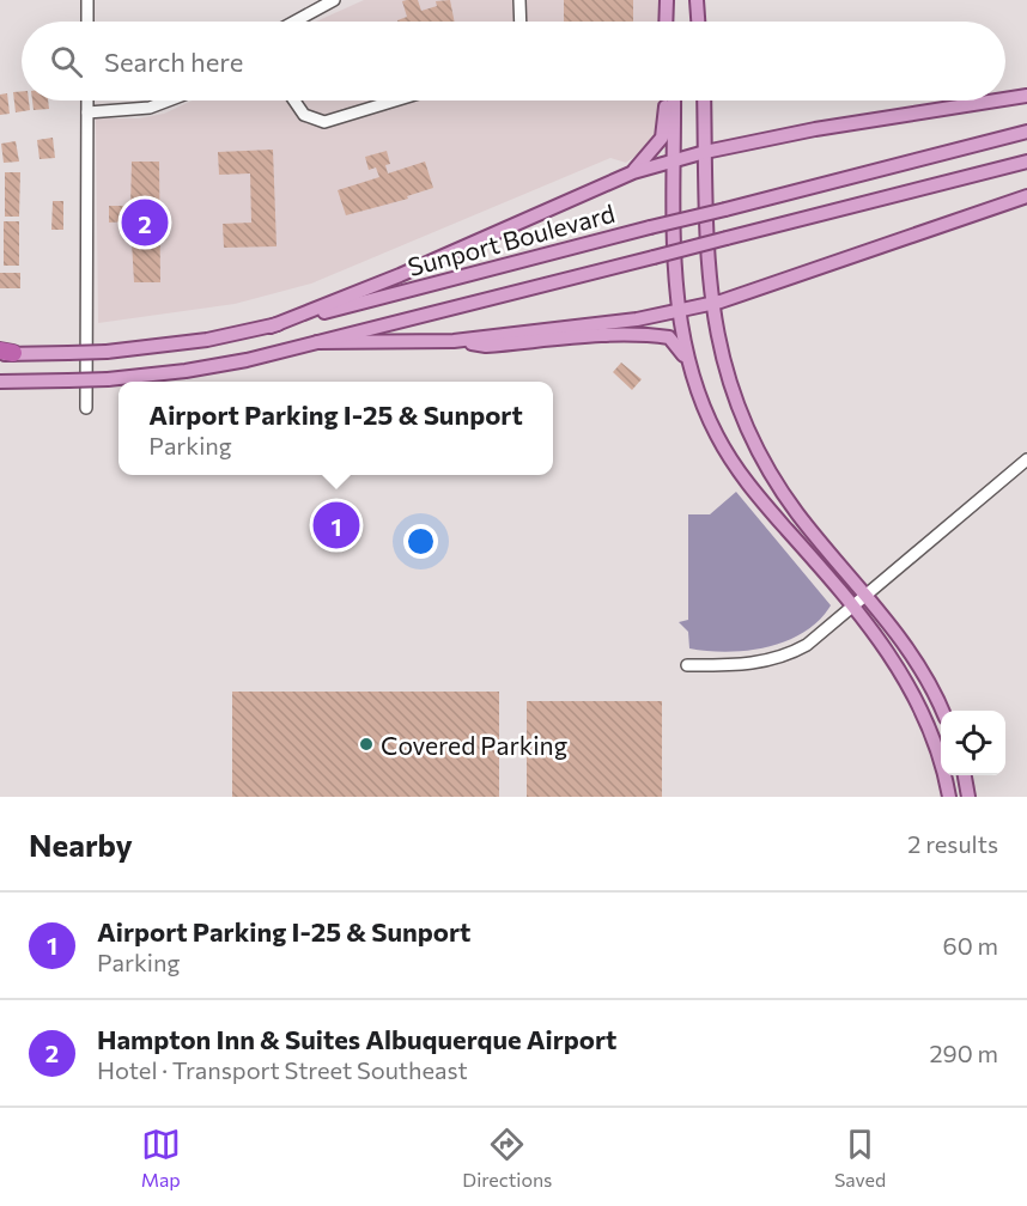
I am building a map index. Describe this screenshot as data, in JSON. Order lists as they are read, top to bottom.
{
  "streets": {
    "main road": ["Sunport Boulevard"]
  },
  "places": ["Covered Parking"],
  "page": {
    "search": "Search here",
    "pins": ["2", "1"],
    "popup": ["Airport Parking I-25 & Sunport", "Parking"],
    "heading": ["Nearby", "2 results"],
    "list": [
      {
        "mark": "1",
        "name": "Airport Parking I-25 & Sunport",
        "note": "Parking",
        "value": "60 m"
      },
      {
        "mark": "2",
        "name": "Hampton Inn & Suites Albuquerque Airport",
        "note": "Hotel · Transport Street Southeast",
        "value": "290 m"
      }
    ],
    "nav": ["Map", "Directions", "Saved"]
  }
}
